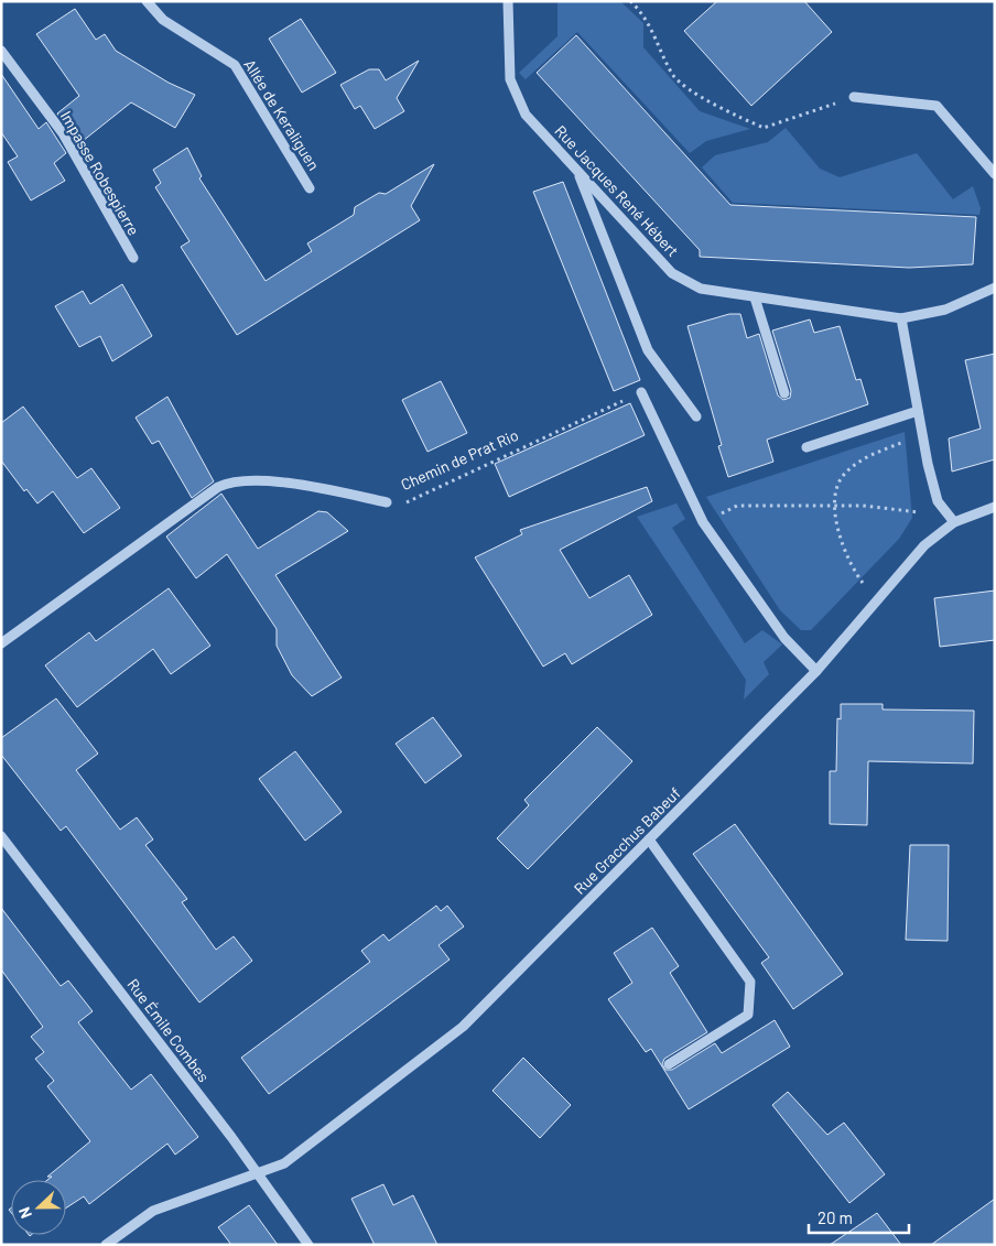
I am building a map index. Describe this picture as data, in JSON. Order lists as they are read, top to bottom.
{
  "streets": {
    "street": [
      "Allée de Keraliguen",
      "Impasse Robespierre",
      "Rue Jacques René Hébert",
      "Chemin de Prat Rio",
      "Rue Gracchus Babeuf",
      "Rue Émile Combes"
    ]
  },
  "crossings": [
    ["Rue Gracchus Babeuf", "Rue Émile Combes"]
  ],
  "scale_bar": "20 m",
  "north": "left"
}
